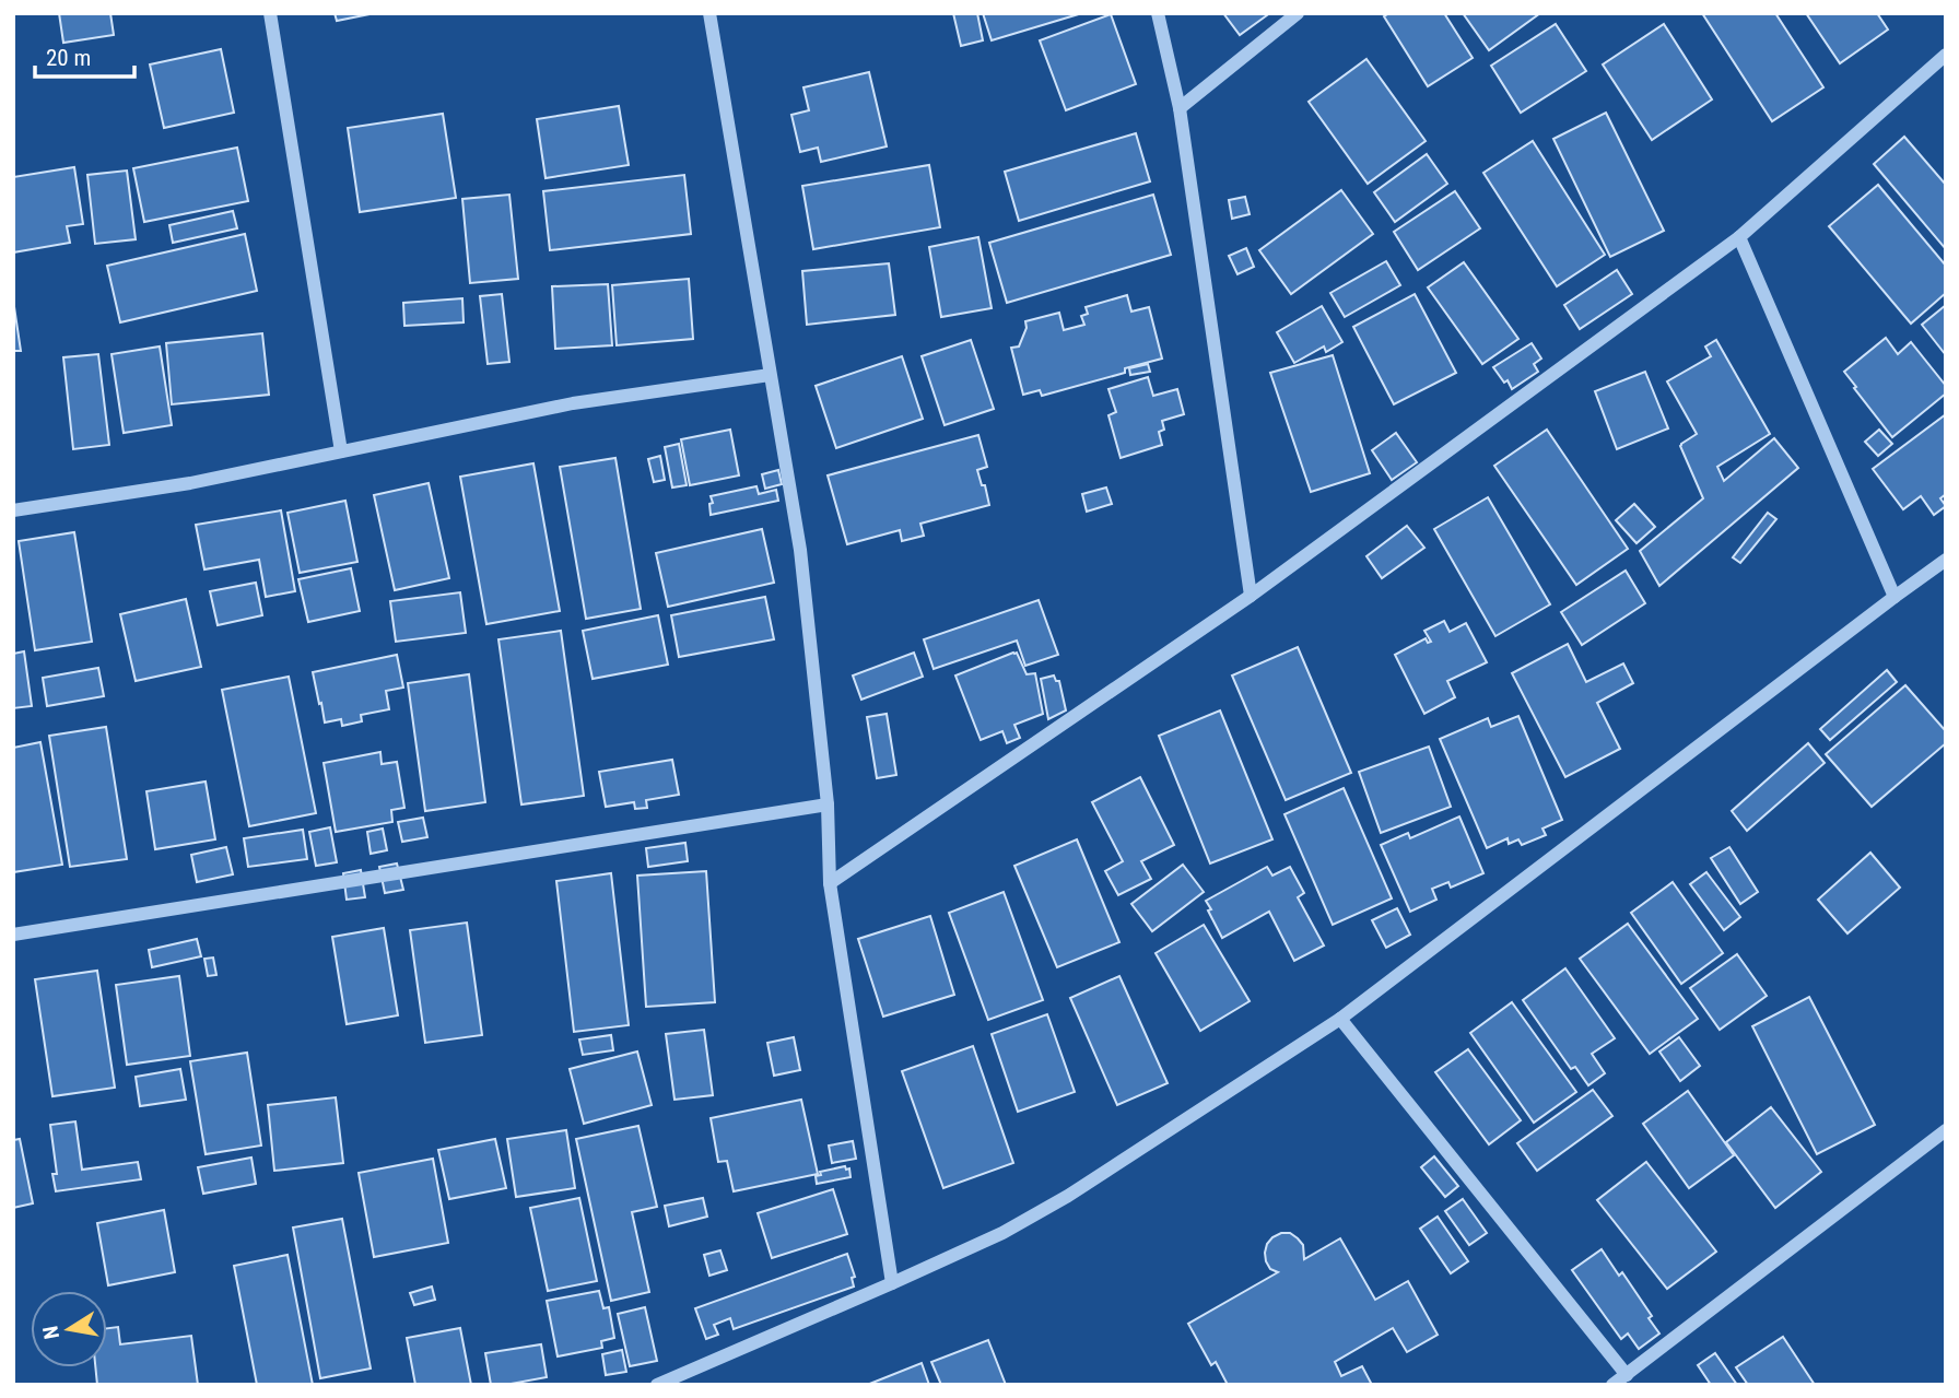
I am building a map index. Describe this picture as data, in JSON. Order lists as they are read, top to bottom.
{
  "scale_bar": "20 m",
  "north": "left"
}
